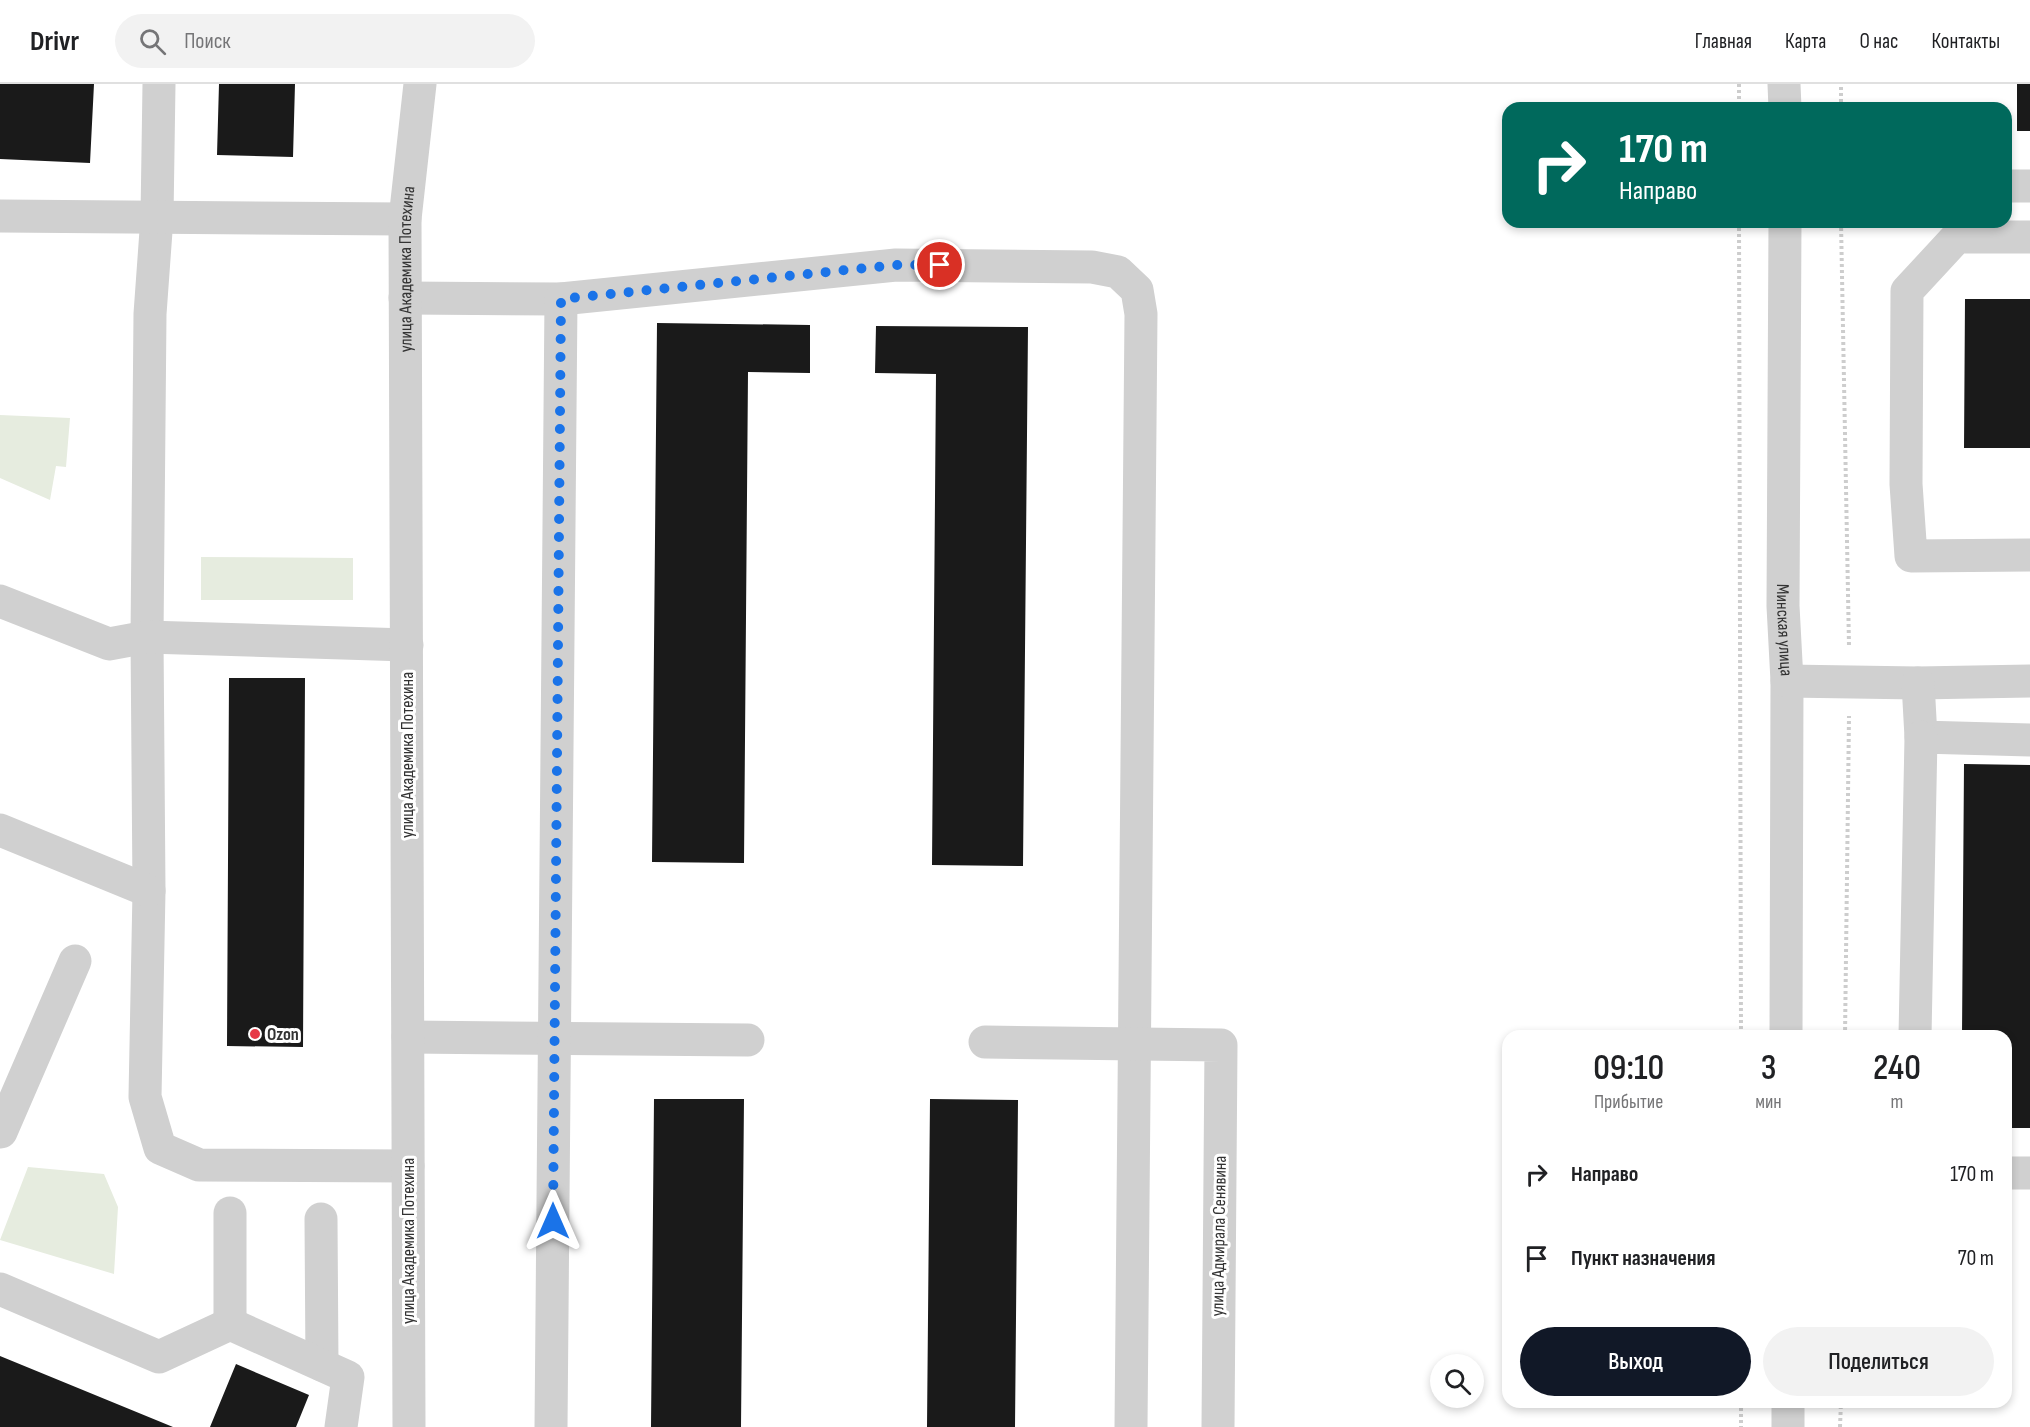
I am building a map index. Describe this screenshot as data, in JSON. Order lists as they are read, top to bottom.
{
  "streets": {
    "street": ["улица Академика Потехина", "Минская улица", "улица Адмирала Сенявина"]
  },
  "places": ["Ozon"],
  "page": {
    "header": "Drivr",
    "search": "Поиск",
    "nav": [
      "Главная",
      "Карта",
      "О нас",
      "Контакты"
    ],
    "turn": ["170 m", "Направо"],
    "eta": [
      "09:10",
      "Прибытие",
      "3",
      "мин",
      "240",
      "m"
    ],
    "list": [
      {
        "name": "Направо",
        "value": "170 m"
      },
      {
        "name": "Пункт назначения",
        "value": "70 m"
      }
    ],
    "buttons": ["Выход", "Поделиться"]
  }
}
